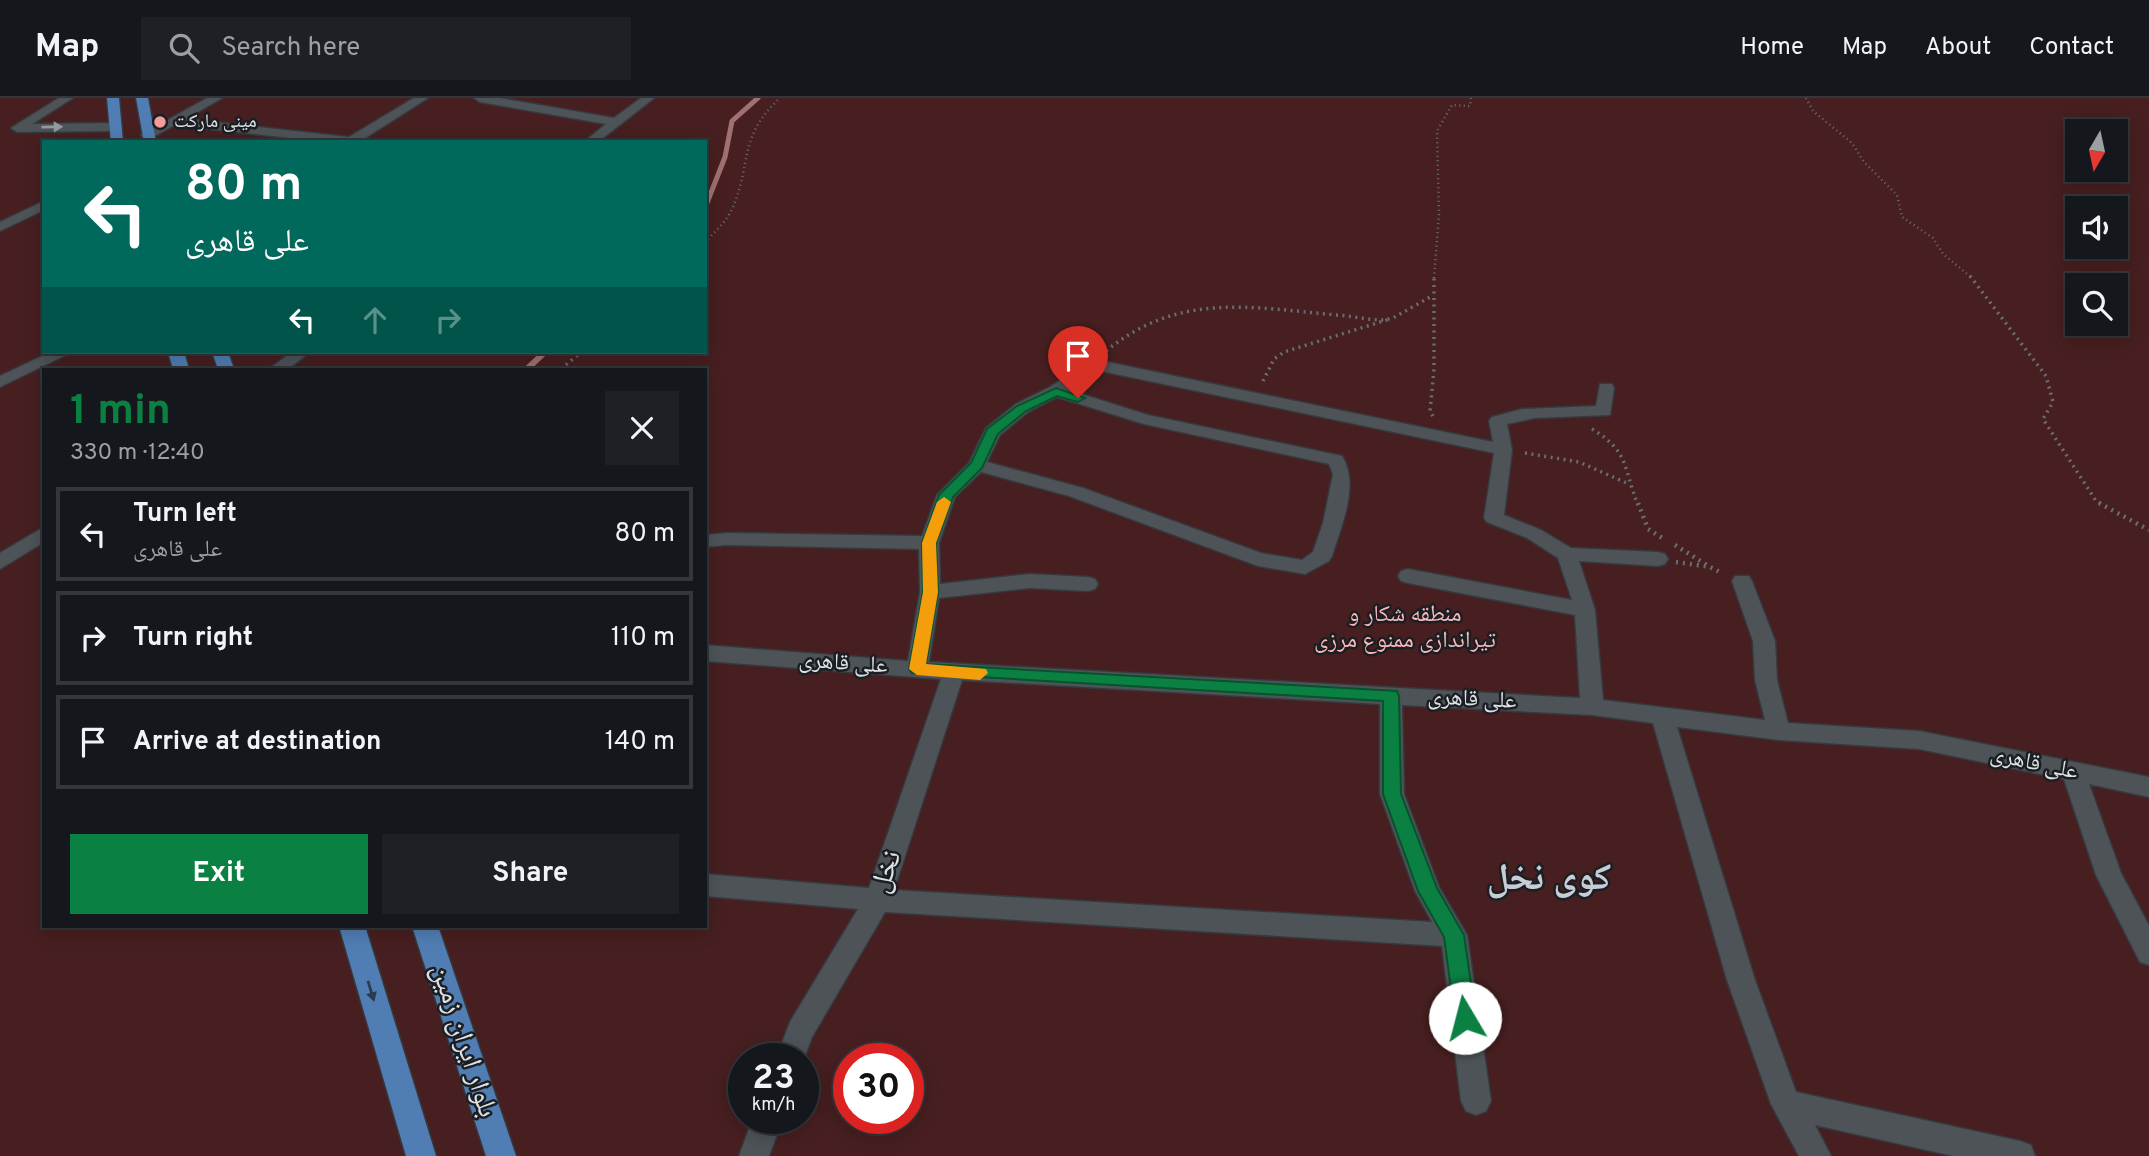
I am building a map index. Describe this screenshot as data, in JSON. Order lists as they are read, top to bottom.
{
  "streets": {
    "main road": ["بلوار ایران زمین"],
    "street": ["علی قاهری", "نخل"]
  },
  "crossings": [
    ["علی قاهری", "نخل"]
  ],
  "districts": ["کوی نخل"],
  "parks": ["منطقه شکار و تیراندازی ممنوع مرزی"],
  "places": ["مینی مارکت"],
  "north": "bottom",
  "page": {
    "header": "Map",
    "search": "Search here",
    "nav": [
      "Home",
      "Map",
      "About",
      "Contact"
    ],
    "turn": ["80 m", "علی قاهری"],
    "heading": ["1 min", "330 m · 12:40"],
    "list": [
      {
        "name": "Turn left",
        "note": "علی قاهری",
        "value": "80 m"
      },
      {
        "name": "Turn right",
        "value": "110 m"
      },
      {
        "name": "Arrive at destination",
        "value": "140 m"
      }
    ],
    "buttons": ["Exit", "Share"],
    "speed": "23 km/h",
    "limit": "30"
  }
}
